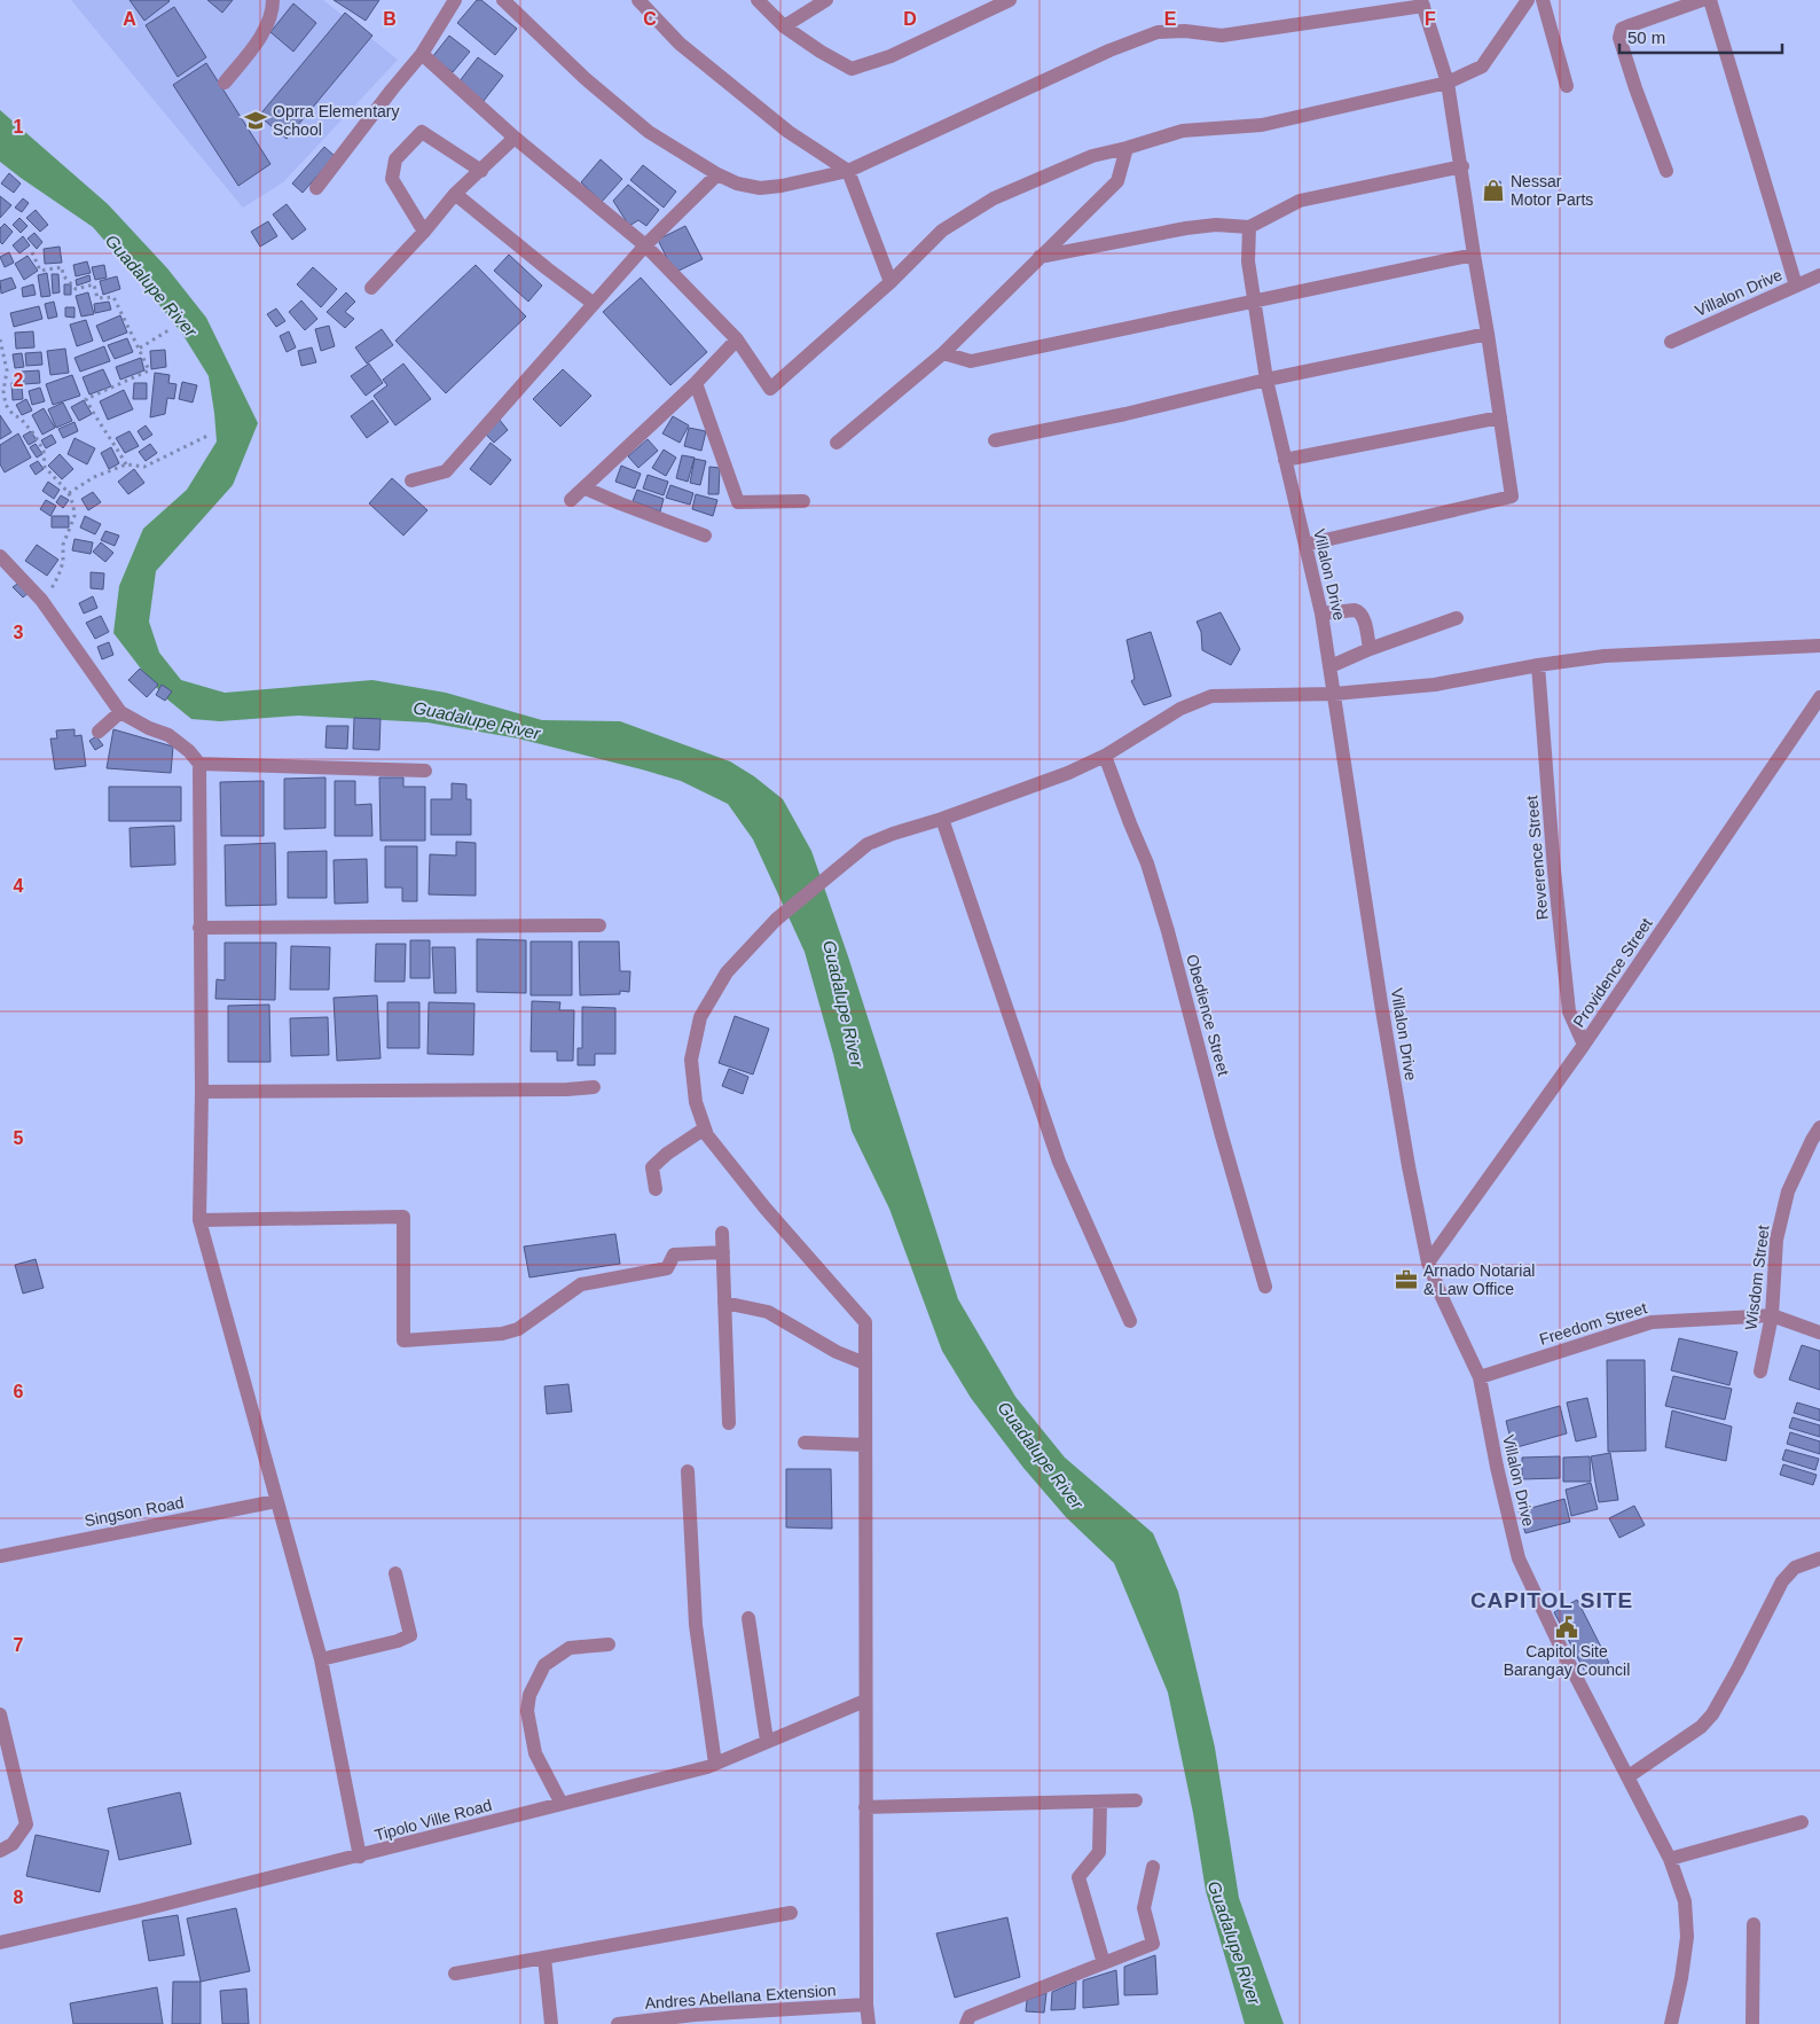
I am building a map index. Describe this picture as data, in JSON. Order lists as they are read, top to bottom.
{
  "streets": {
    "street": [
      "Villalon Drive",
      "Reverence Street",
      "Providence Street",
      "Obedience Street",
      "Wisdom Street",
      "Freedom Street",
      "Singson Road",
      "Tipolo Ville Road",
      "Andres Abellana Extension"
    ]
  },
  "crossings": [
    ["Villalon Drive", "Providence Street"],
    ["Villalon Drive", "Freedom Street"],
    ["Reverence Street", "Providence Street"],
    ["Wisdom Street", "Freedom Street"]
  ],
  "districts": ["CAPITOL SITE"],
  "water": ["Guadalupe River"],
  "places": {
    "school or university": ["Oprra Elementary School"],
    "shop": ["Nessar Motor Parts"],
    "office": ["Arnado Notarial & Law Office"],
    "public building": ["Capitol Site Barangay Council"]
  },
  "scale_bar": "50 m",
  "grid": {
    "columns": [
      "A",
      "B",
      "C",
      "D",
      "E",
      "F"
    ],
    "rows": [
      "1",
      "2",
      "3",
      "4",
      "5",
      "6",
      "7",
      "8"
    ]
  }
}
